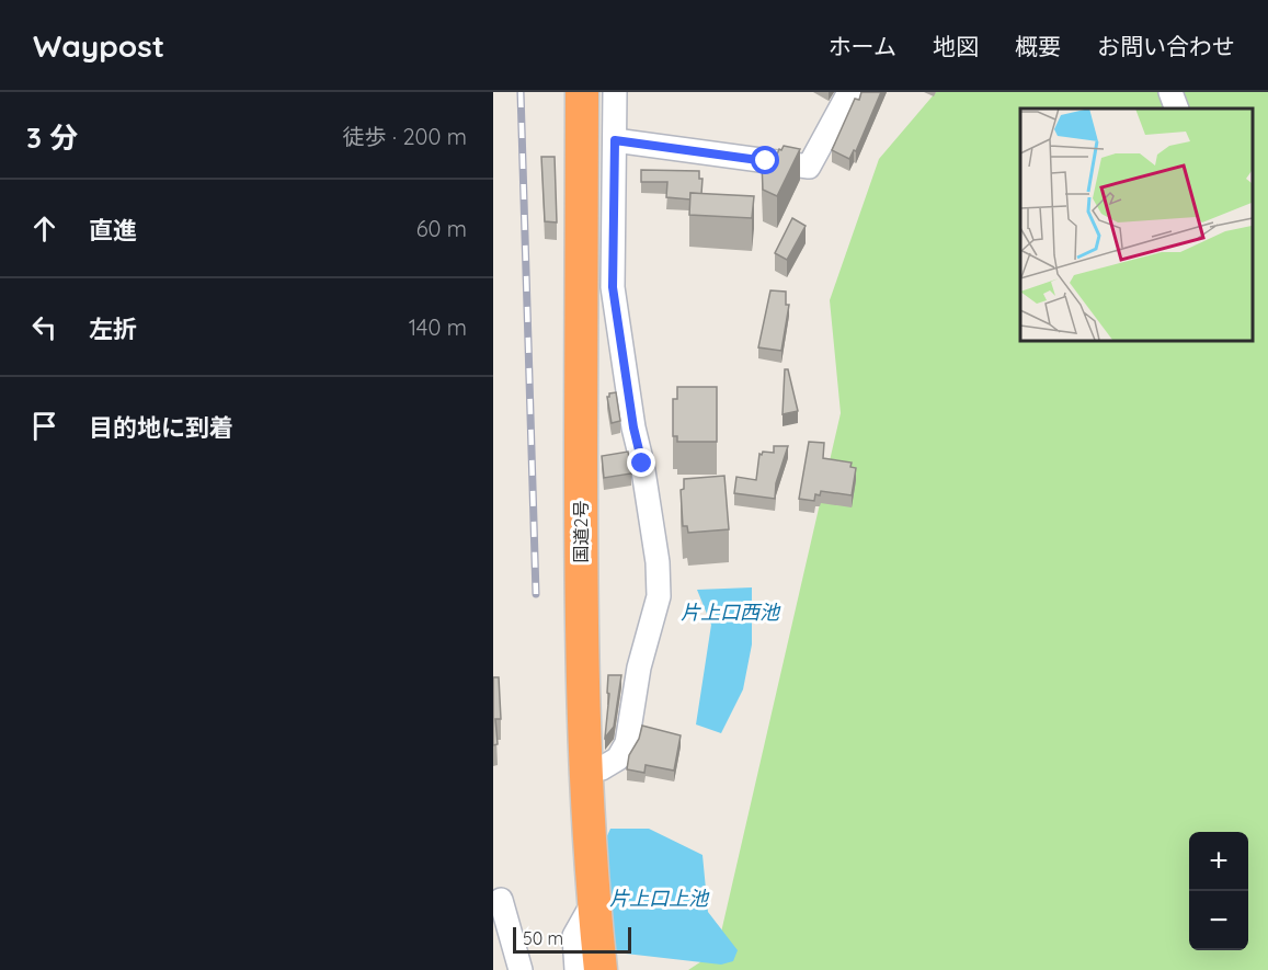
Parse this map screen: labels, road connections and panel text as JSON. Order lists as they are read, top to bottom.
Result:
{
  "streets": {
    "highway": ["国道2号"]
  },
  "water": ["片上口西池", "片上口上池"],
  "scale_bar": "50 m",
  "page": {
    "header": "Waypost",
    "nav": [
      "ホーム",
      "地図",
      "概要",
      "お問い合わせ"
    ],
    "heading": ["3 分", "徒歩 · 200 m"],
    "list": [
      ["直進", "60 m"],
      ["左折", "140 m"],
      "目的地に到着"
    ],
    "map_buttons": ["+", "−"],
    "scale": "50 m"
  }
}
